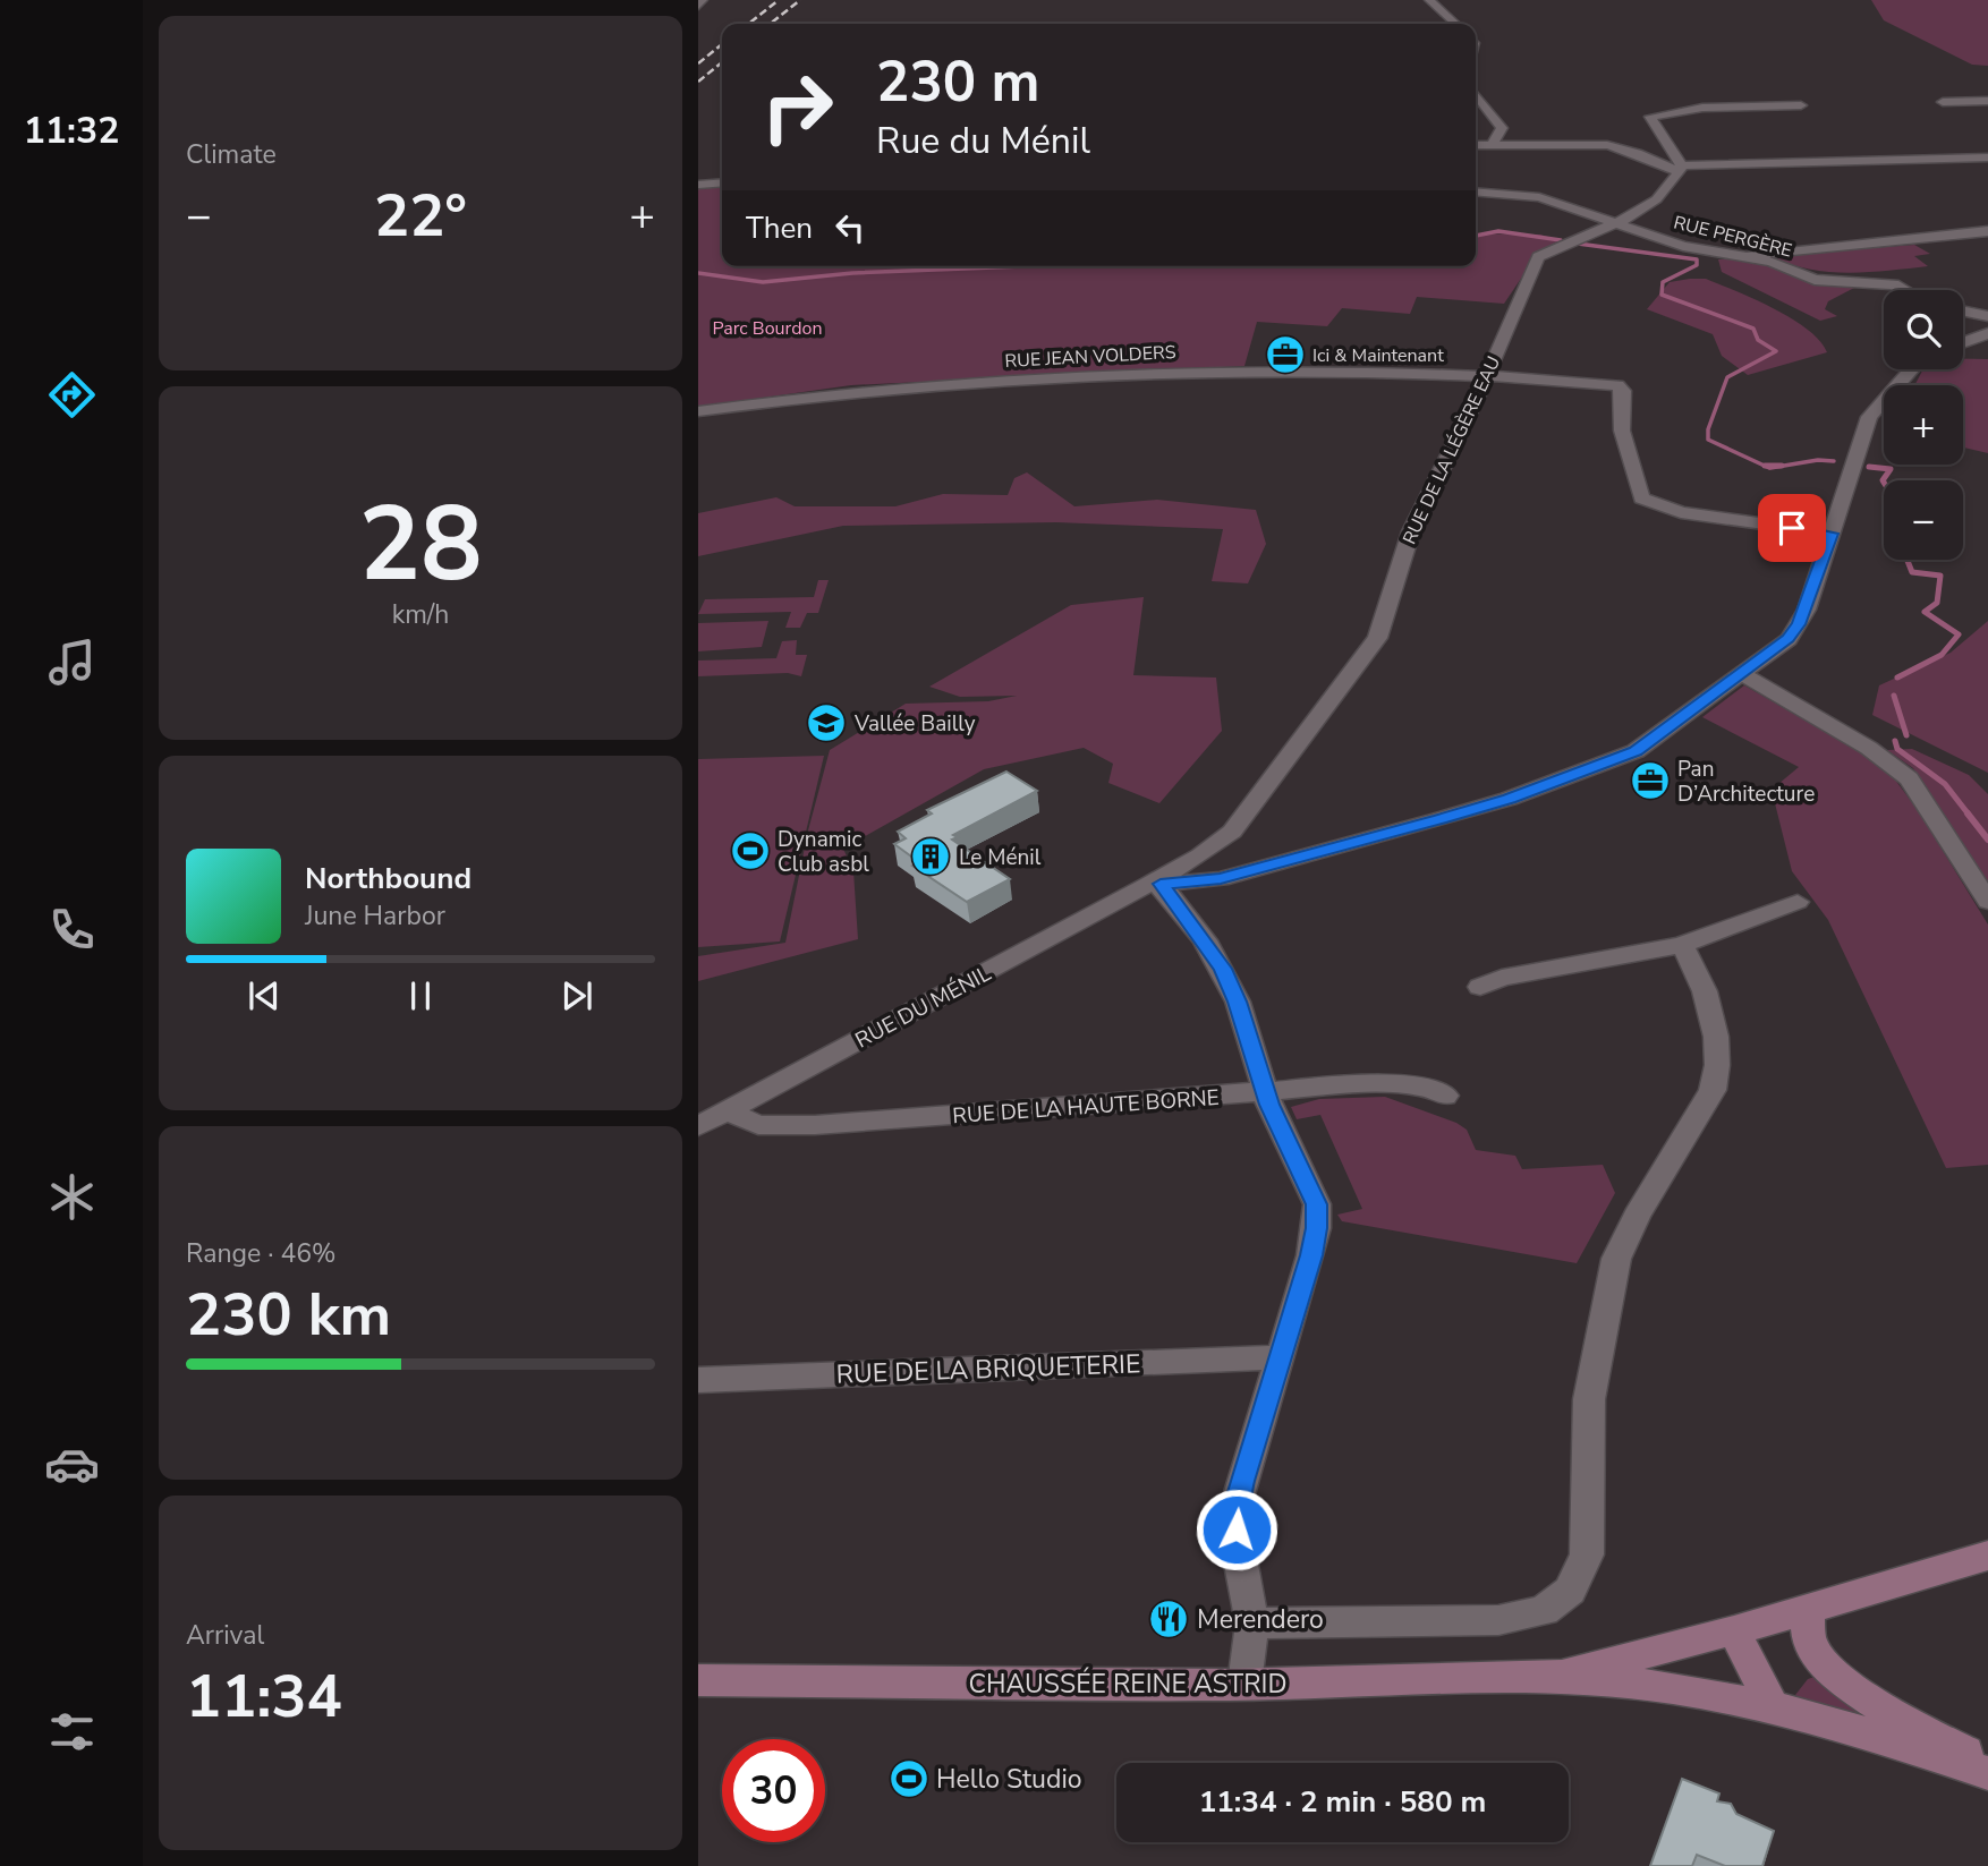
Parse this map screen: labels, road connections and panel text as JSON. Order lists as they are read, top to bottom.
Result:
{
  "streets": {
    "main road": ["CHAUSSÉE REINE ASTRID"],
    "street": [
      "RUE PERGÈRE",
      "RUE JEAN VOLDERS",
      "RUE DE LA LÉGÈRE EAU",
      "RUE DU MÉNIL",
      "RUE DE LA HAUTE BORNE",
      "RUE DE LA BRIQUETERIE"
    ]
  },
  "crossings": [
    ["RUE PERGÈRE", "RUE DE LA LÉGÈRE EAU"],
    ["RUE JEAN VOLDERS", "RUE DE LA LÉGÈRE EAU"],
    ["RUE JEAN VOLDERS", "RUE DU MÉNIL"],
    ["RUE DE LA LÉGÈRE EAU", "RUE DU MÉNIL"],
    ["RUE DU MÉNIL", "RUE DE LA HAUTE BORNE"]
  ],
  "parks": ["Parc Bourdon"],
  "places": {
    "office": ["Ici & Maintenant", "Pan D’Architecture"],
    "school or university": ["Vallée Bailly"],
    "sports": ["Dynamic Club asbl", "Hello Studio"],
    "building": ["Le Ménil"],
    "restaurant": ["Merendero"]
  },
  "page": {
    "tabs": "11:32",
    "tile": [
      "Climate",
      ["28", "km/h"],
      ["Range · 46%", "230 km"],
      ["Arrival", "11:34"]
    ],
    "turn": ["230 m", "Rue du Ménil"],
    "heat": ["−", "22°", "+"],
    "then": "Then",
    "map_buttons": ["+", "−"],
    "song": ["Northbound", "June Harbor"],
    "limit": "30",
    "trip": "11:34 · 2 min · 580 m"
  }
}
